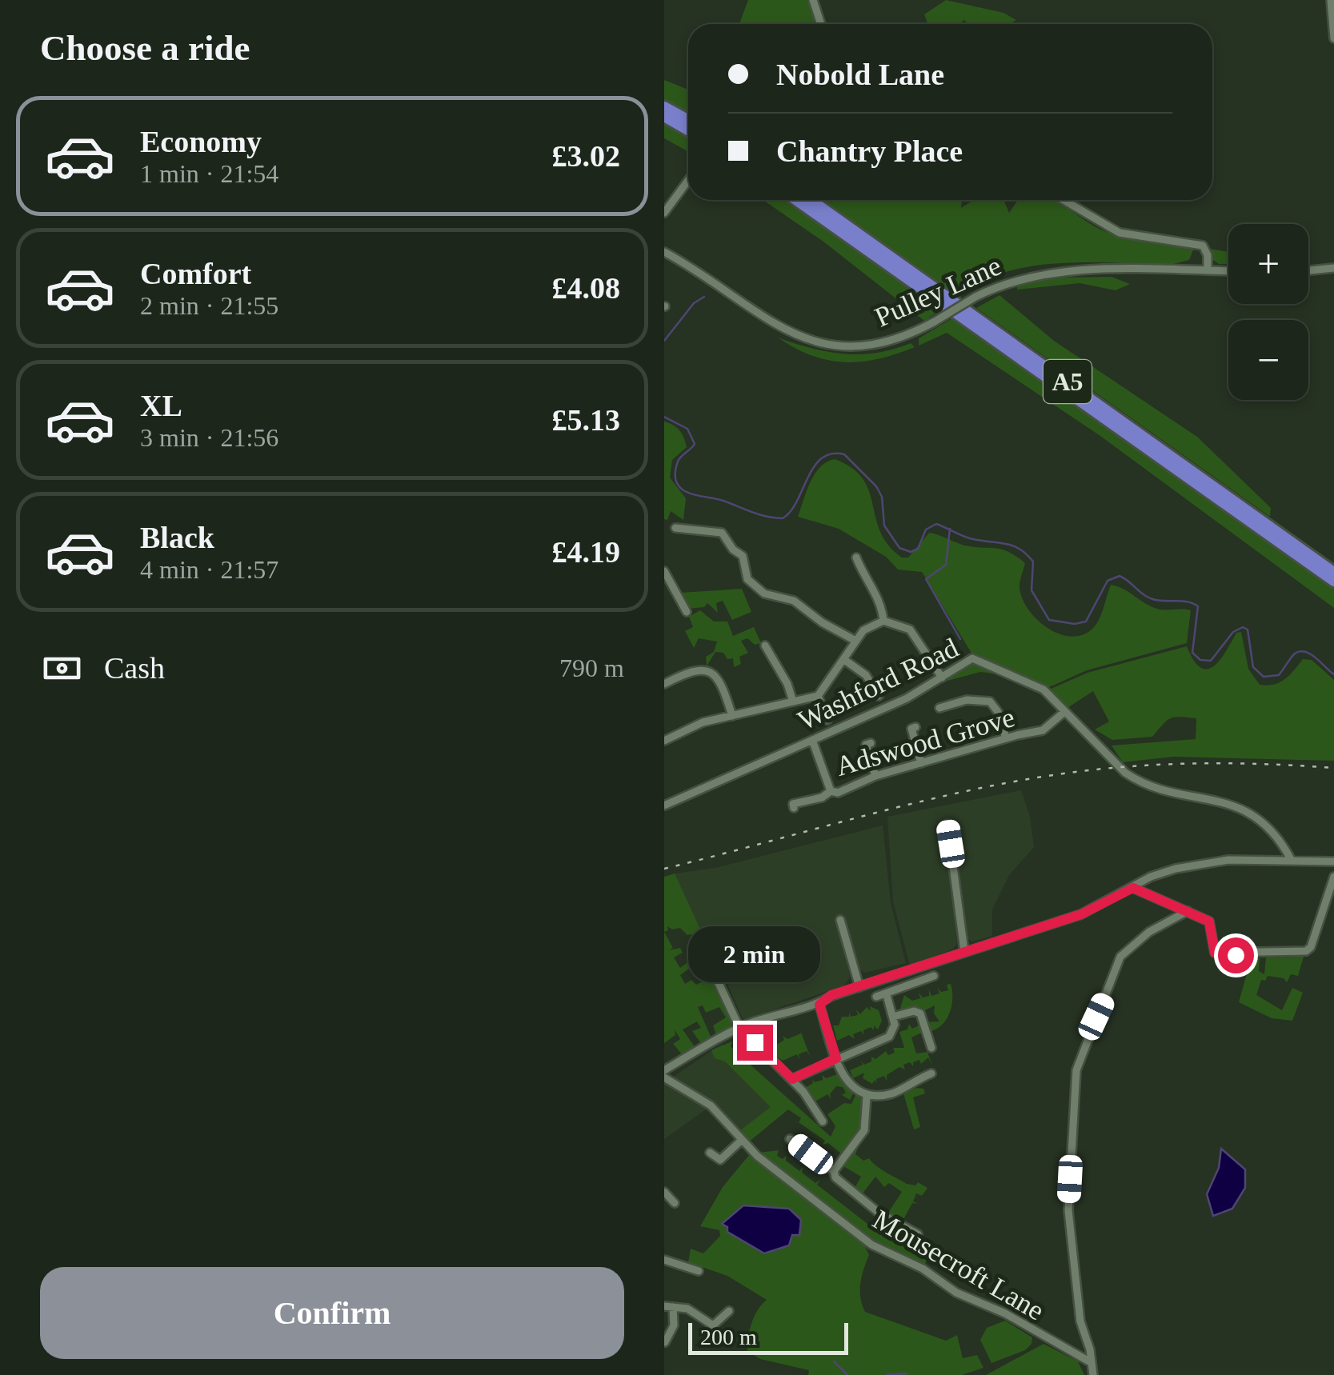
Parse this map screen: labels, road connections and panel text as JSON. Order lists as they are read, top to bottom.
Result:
{
  "streets": {
    "highway": ["A5"],
    "street": [
      "Pulley Lane",
      "Washford Road",
      "Adswood Grove",
      "Mousecroft Lane"
    ]
  },
  "crossings": [
    ["Washford Road", "Adswood Grove"]
  ],
  "scale_bar": "200 m",
  "page": {
    "heading": "Choose a ride",
    "banner": ["Nobold Lane", "Chantry Place"],
    "list": [
      {
        "name": "Economy",
        "note": "1 min · 21:54",
        "value": "£3.02"
      },
      {
        "name": "Comfort",
        "note": "2 min · 21:55",
        "value": "£4.08"
      },
      {
        "name": "XL",
        "note": "3 min · 21:56",
        "value": "£5.13"
      },
      {
        "name": "Black",
        "note": "4 min · 21:57",
        "value": "£4.19"
      }
    ],
    "map_buttons": ["+", "−"],
    "pay": ["Cash", "790 m"],
    "bubble": "2 min",
    "buttons": "Confirm",
    "scale": "200 m"
  }
}
